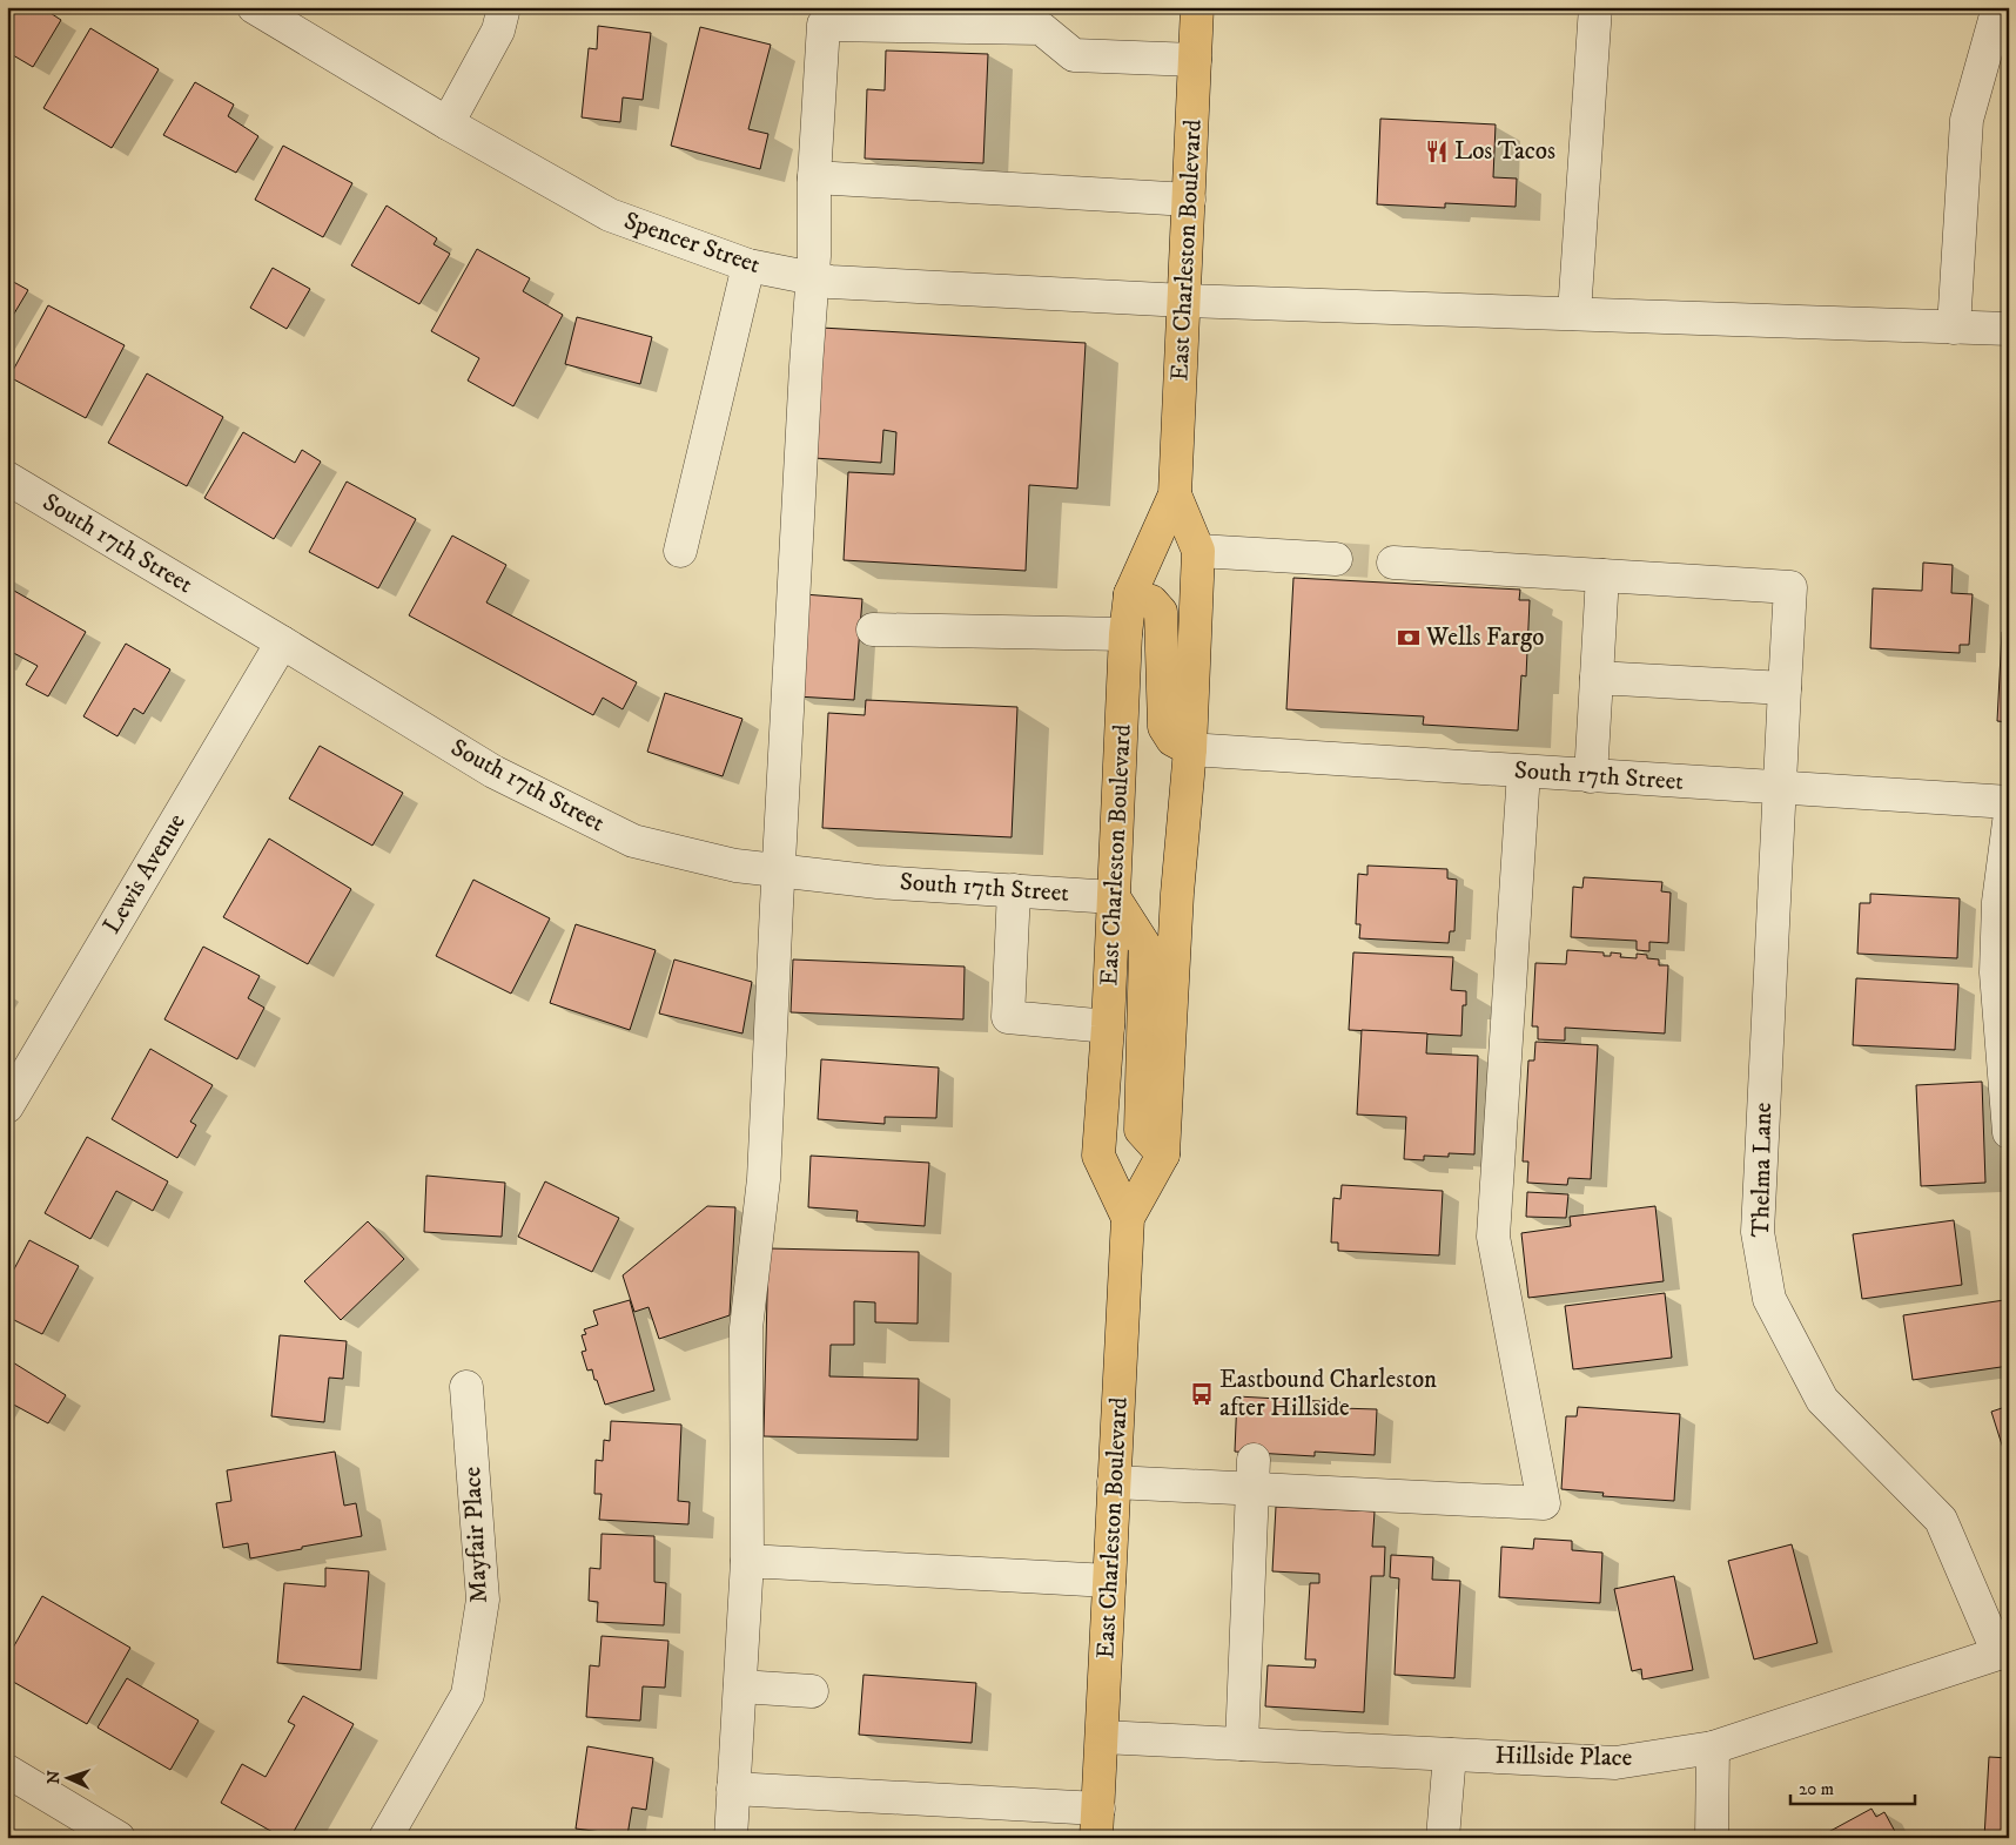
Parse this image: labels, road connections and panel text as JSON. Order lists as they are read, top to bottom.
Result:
{
  "streets": {
    "main road": ["East Charleston Boulevard"],
    "street": [
      "Spencer Street",
      "South 17th Street",
      "Lewis Avenue",
      "Thelma Lane",
      "Mayfair Place",
      "Hillside Place"
    ]
  },
  "crossings": [
    ["Spencer Street", "East Charleston Boulevard"],
    ["East Charleston Boulevard", "South 17th Street"],
    ["East Charleston Boulevard", "Hillside Place"],
    ["South 17th Street", "Lewis Avenue"],
    ["South 17th Street", "Thelma Lane"],
    ["Thelma Lane", "Hillside Place"]
  ],
  "places": {
    "restaurant": ["Los Tacos"],
    "bank": ["Wells Fargo"],
    "bus stop": ["Eastbound Charleston after Hillside"]
  },
  "scale_bar": "20 m",
  "north": "left"
}
